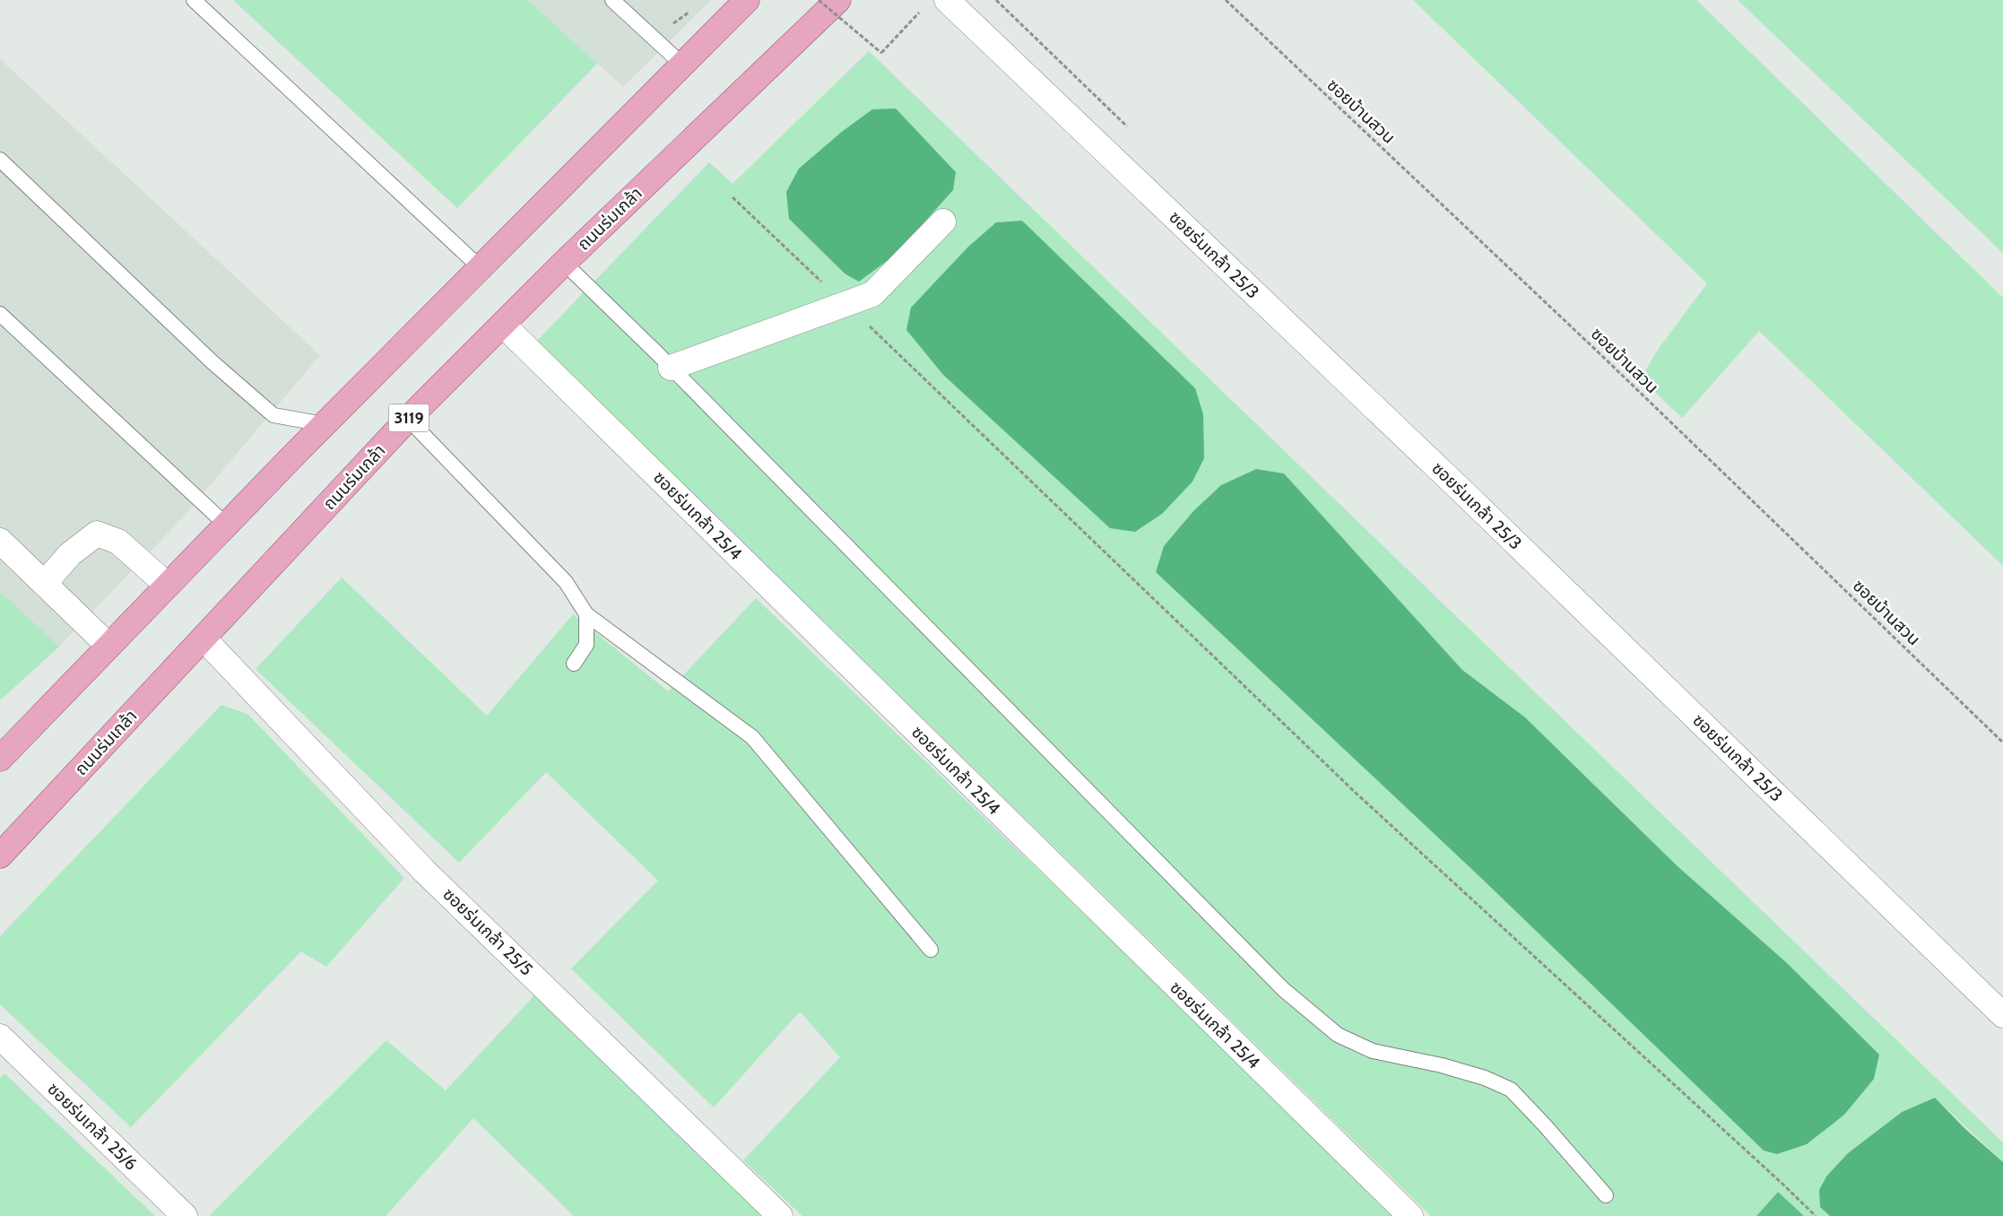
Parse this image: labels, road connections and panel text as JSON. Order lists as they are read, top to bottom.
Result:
{
  "streets": {
    "main road": ["ถนนร่มเกล้า", "3119"],
    "street": [
      "ซอยร่มเกล้า 25/3",
      "ซอยร่มเกล้า 25/4",
      "ซอยร่มเกล้า 25/5",
      "ซอยร่มเกล้า 25/6"
    ],
    "path": ["ซอยบ้านสวน"]
  },
  "crossings": [
    ["ถนนร่มเกล้า", "ซอยร่มเกล้า 25/4"],
    ["ถนนร่มเกล้า", "ซอยร่มเกล้า 25/5"]
  ]
}
